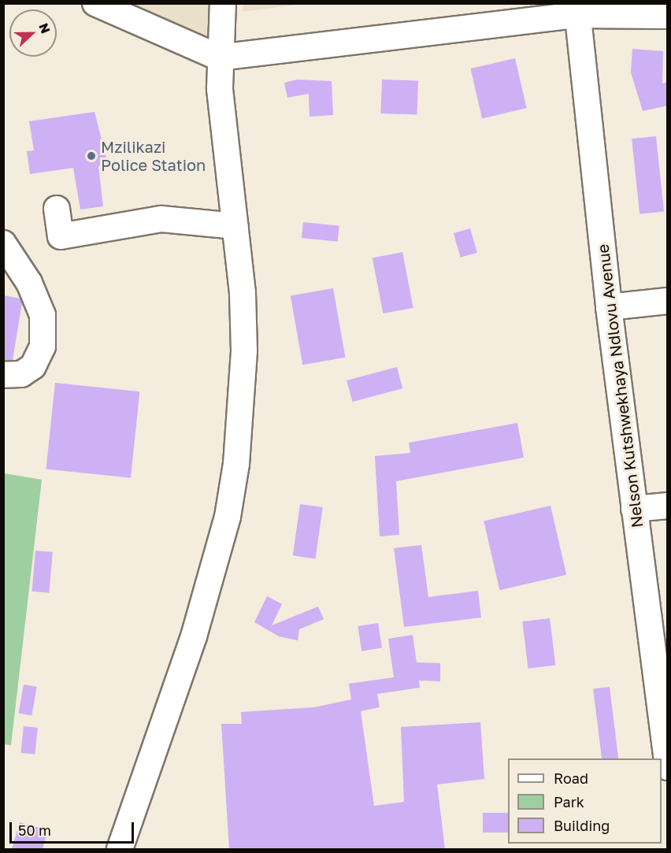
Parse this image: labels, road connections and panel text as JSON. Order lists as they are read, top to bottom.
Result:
{
  "streets": {
    "street": ["Nelson Kutshwekhaya Ndlovu Avenue"]
  },
  "places": ["Mzilikazi Police Station"],
  "legend": ["Road", "Park", "Building"],
  "scale_bar": "50 m",
  "north": "right"
}
